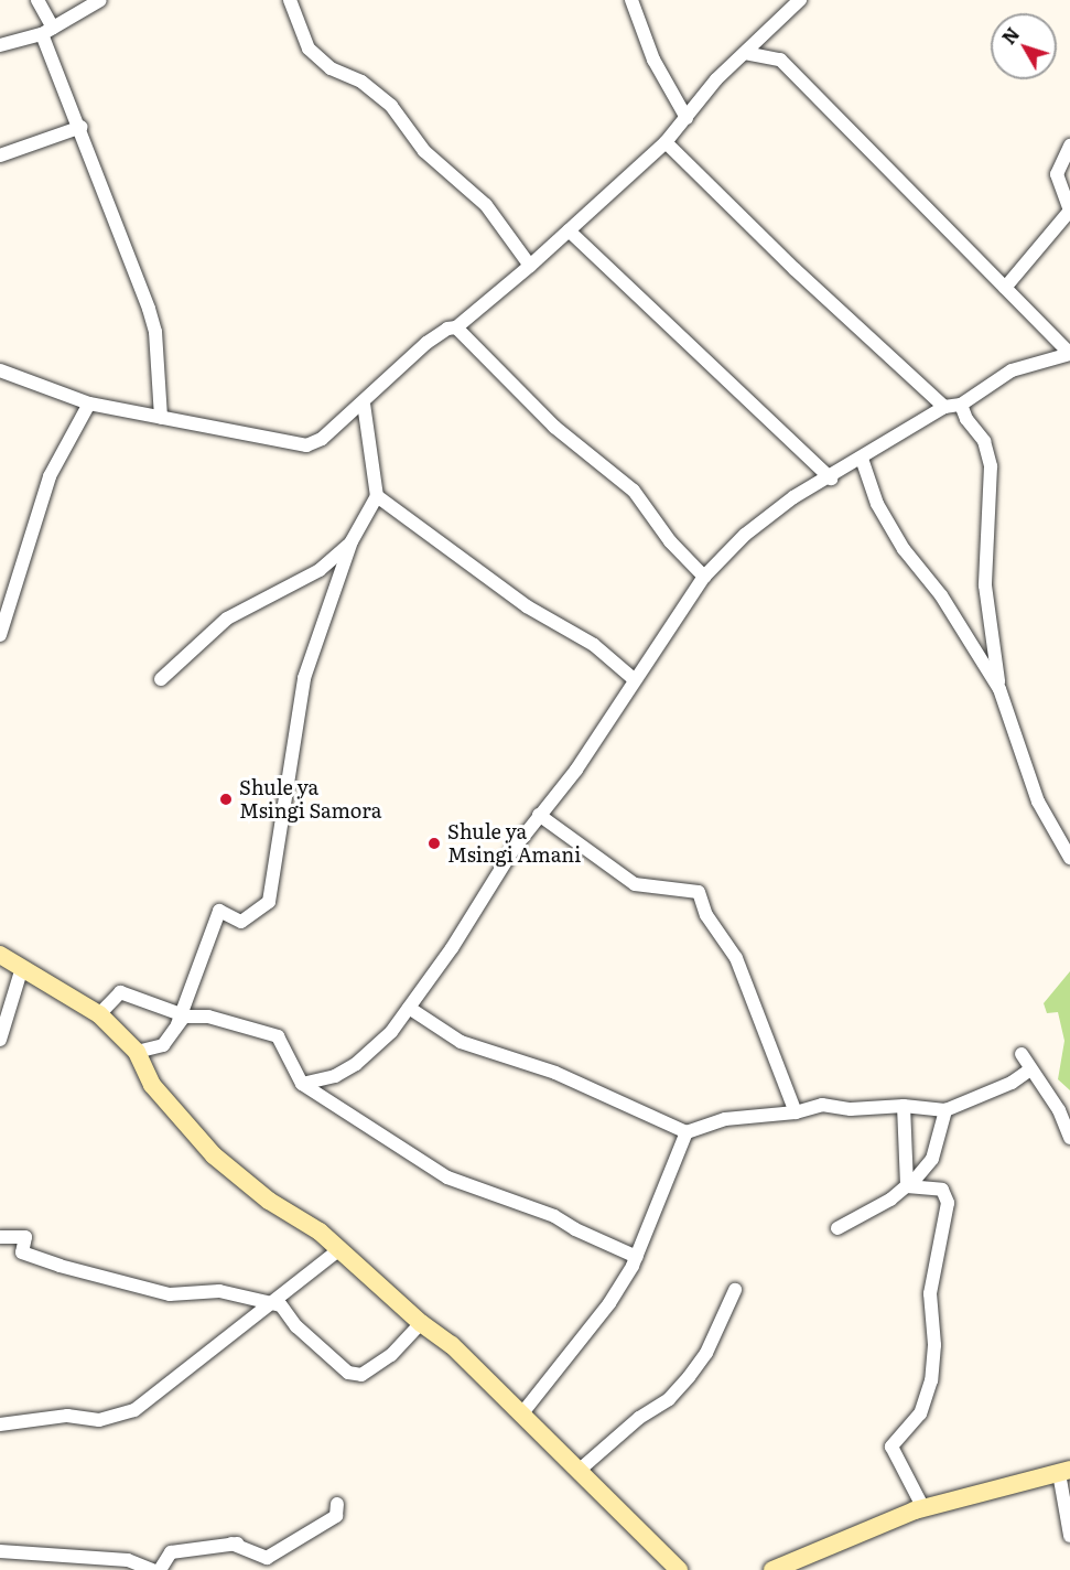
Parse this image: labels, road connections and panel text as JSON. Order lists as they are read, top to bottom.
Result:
{
  "places": ["Shule ya Msingi Samora", "Shule ya Msingi Amani"],
  "north": "top left"
}
